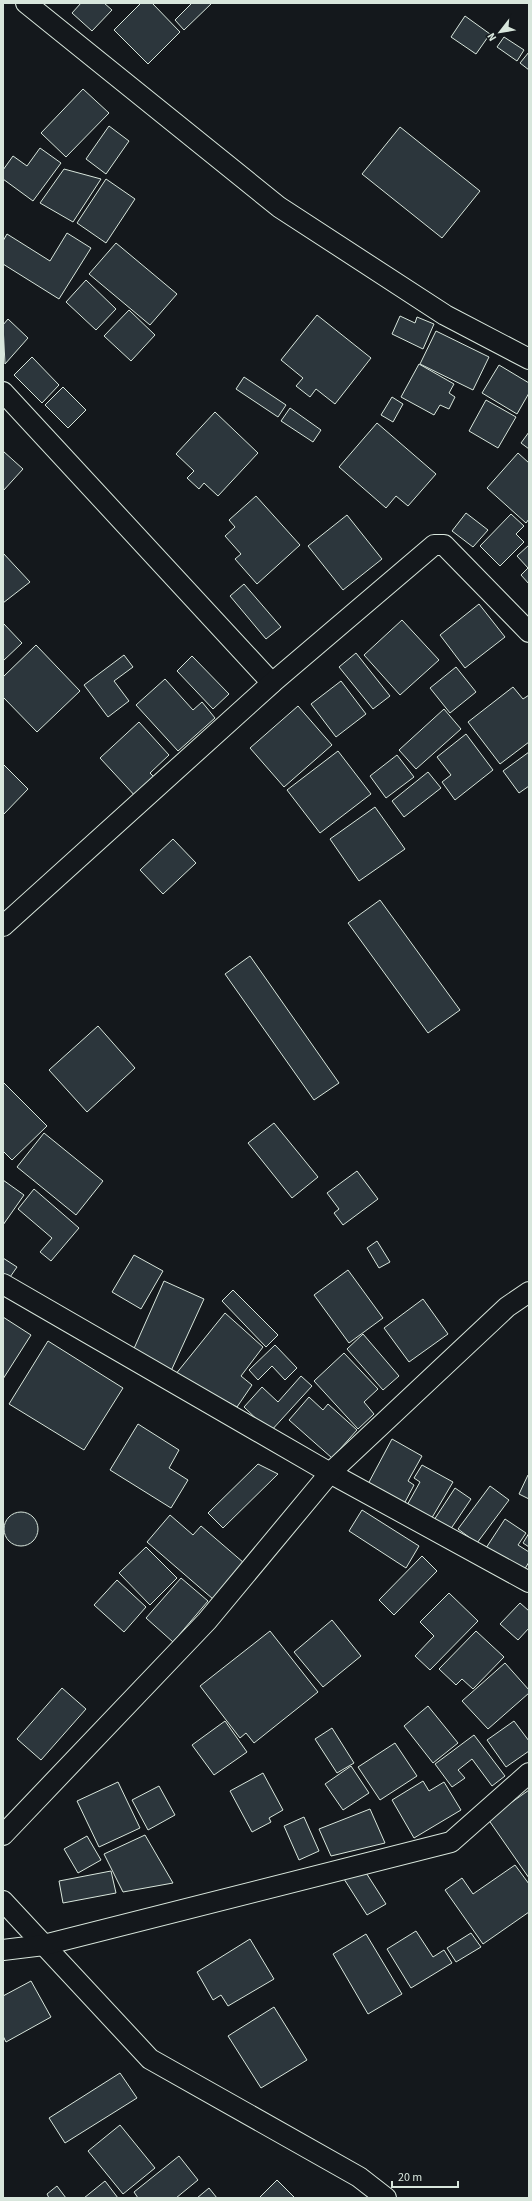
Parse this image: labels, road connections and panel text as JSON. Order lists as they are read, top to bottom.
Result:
{
  "scale_bar": "20 m",
  "north": "bottom left"
}
